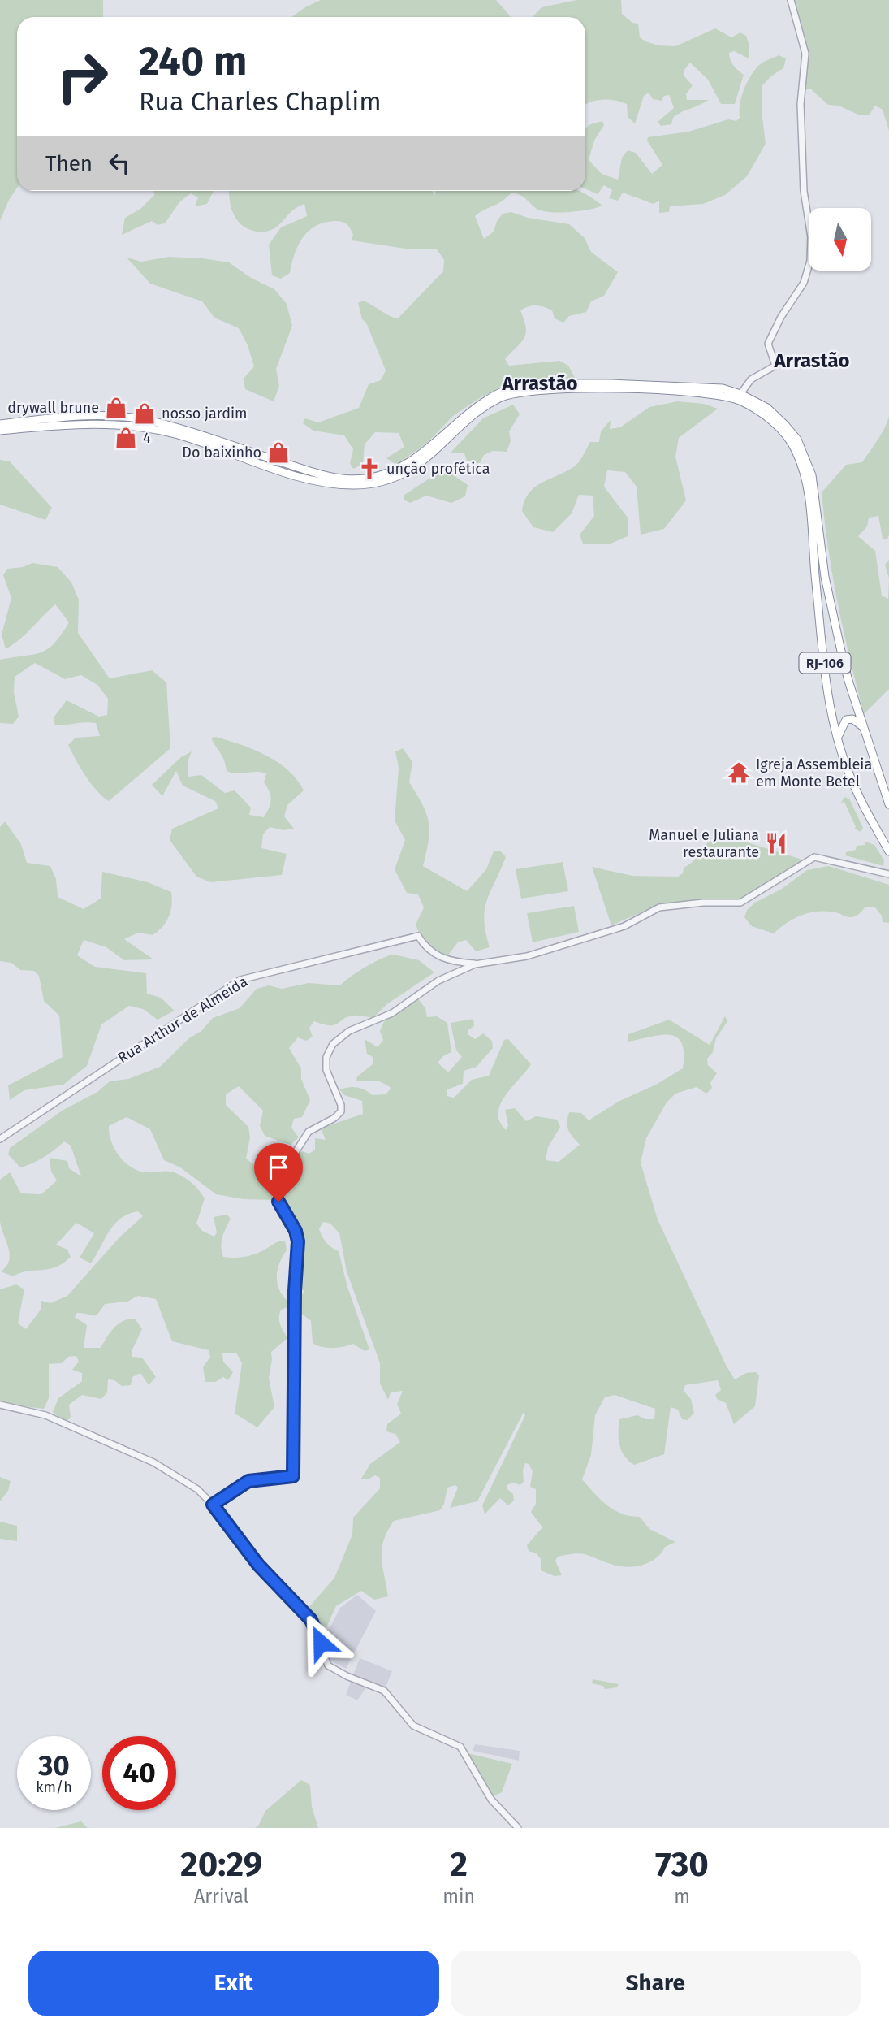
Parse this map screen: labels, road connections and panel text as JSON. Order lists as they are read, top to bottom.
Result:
{
  "streets": {
    "highway": ["RJ-106"],
    "street": ["Rua Arthur de Almeida"]
  },
  "districts": ["Arrastão", "Arrastão"],
  "places": {
    "shop": [
      "drywall brune",
      "nosso jardim",
      "4",
      "Do baixinho"
    ],
    "church": ["unção profética"],
    "temple": ["Igreja Assembleia em Monte Betel"],
    "restaurant": ["Manuel e Juliana restaurante"]
  },
  "north": "bottom",
  "page": {
    "turn": ["240 m", "Rua Charles Chaplim"],
    "then": "Then",
    "speed": "30 km/h",
    "limit": "40",
    "eta": [
      "20:29",
      "Arrival",
      "2",
      "min",
      "730",
      "m"
    ],
    "buttons": ["Exit", "Share"]
  }
}
